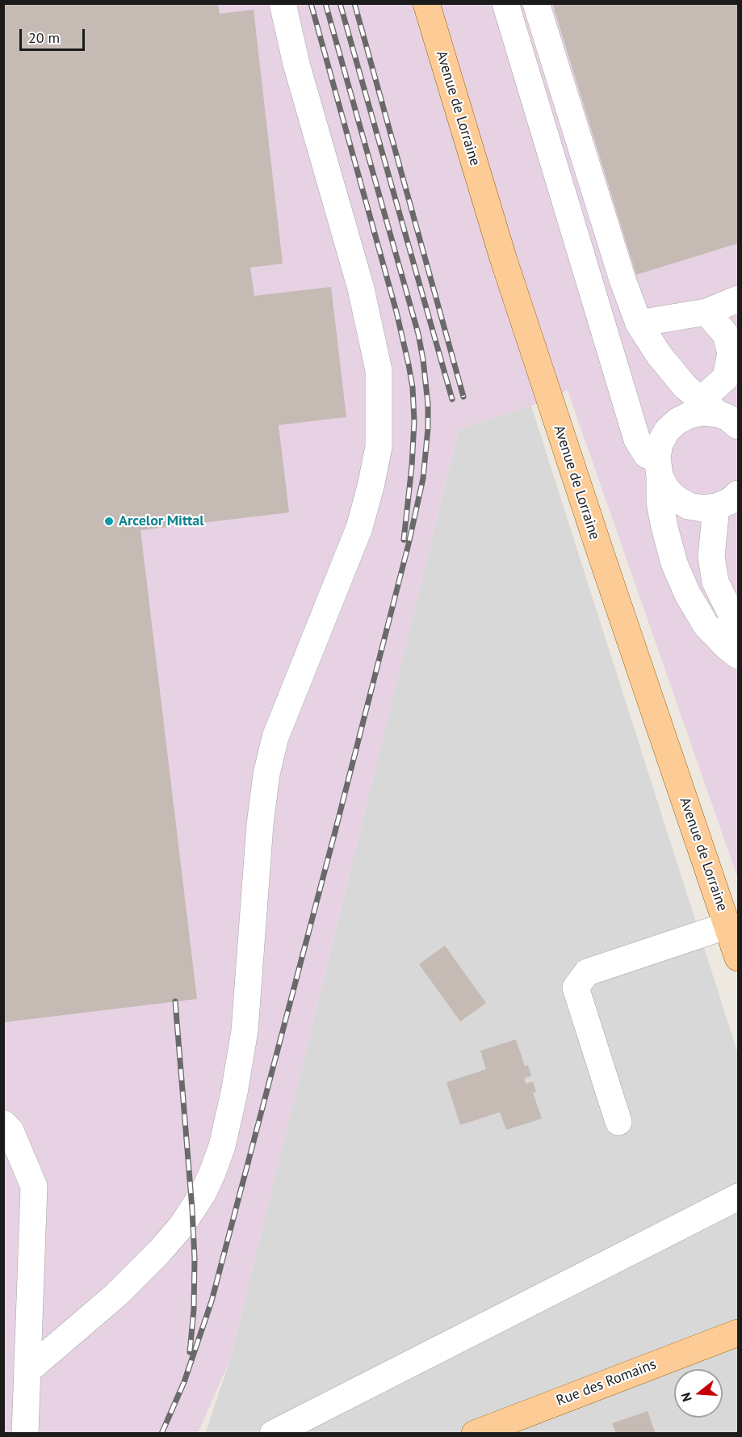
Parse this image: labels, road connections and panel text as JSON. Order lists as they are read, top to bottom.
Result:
{
  "streets": {
    "main road": ["Avenue de Lorraine", "Rue des Romains"]
  },
  "places": ["Arcelor Mittal"],
  "scale_bar": "20 m",
  "north": "left"
}
